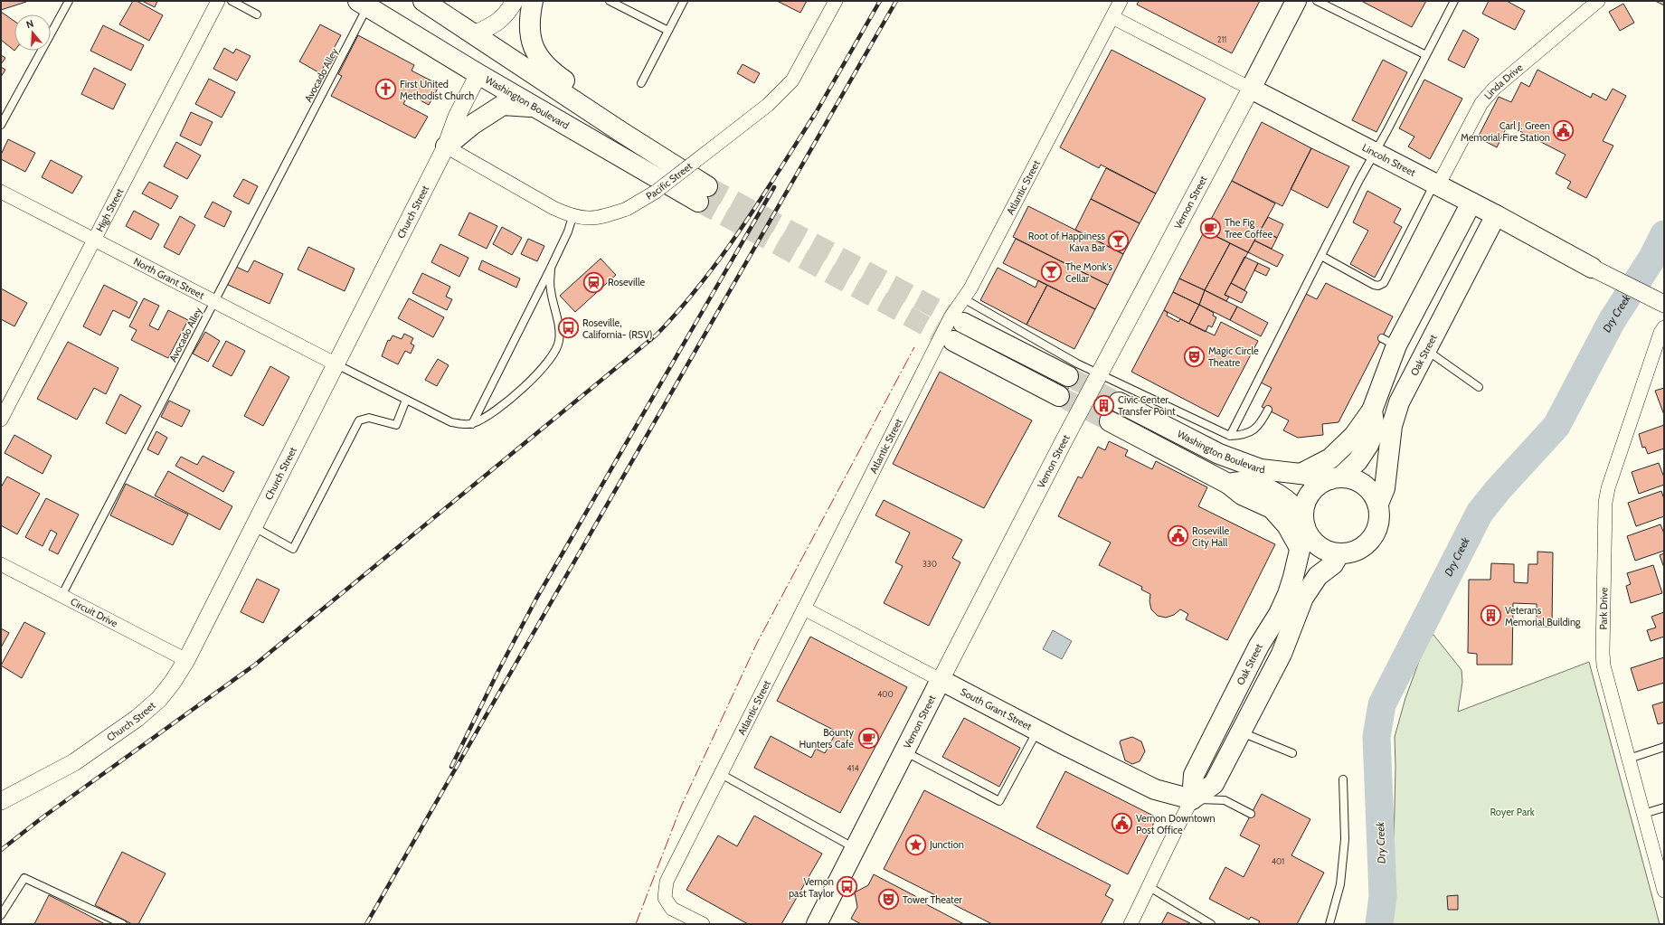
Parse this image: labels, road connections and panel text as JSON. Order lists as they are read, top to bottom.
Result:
{
  "streets": {
    "main road": [
      "Washington Boulevard",
      "Lincoln Street",
      "Vernon Street",
      "Oak Street",
      "South Grant Street"
    ],
    "street": [
      "Linda Drive",
      "Pacific Street",
      "Atlantic Street",
      "High Street",
      "Church Street",
      "North Grant Street",
      "Park Drive",
      "Circuit Drive"
    ],
    "lane": ["Avocado Alley"]
  },
  "crossings": [
    ["Avocado Alley", "Washington Boulevard"],
    ["Avocado Alley", "North Grant Street"],
    ["Avocado Alley", "Circuit Drive"],
    ["Linda Drive", "Lincoln Street"],
    ["Washington Boulevard", "Church Street"],
    ["Washington Boulevard", "Oak Street"],
    ["Lincoln Street", "Atlantic Street"],
    ["Lincoln Street", "Vernon Street"],
    ["Lincoln Street", "Oak Street"],
    ["Pacific Street", "Church Street"],
    ["Atlantic Street", "South Grant Street"],
    ["Vernon Street", "South Grant Street"],
    ["High Street", "North Grant Street"],
    ["Church Street", "North Grant Street"],
    ["Church Street", "Circuit Drive"],
    ["Oak Street", "South Grant Street"]
  ],
  "water": ["Dry Creek"],
  "parks": ["Royer Park"],
  "places": {
    "church": ["First United Methodist Church"],
    "public building": ["Carl J. Green Memorial Fire Station", "Roseville City Hall", "Vernon Downtown Post Office"],
    "cafe": ["The Fig Tree Coffee", "Bounty Hunters Cafe"],
    "bar": ["Root of Happiness Kava Bar", "The Monk's Cellar"],
    "station": ["Roseville"],
    "bus stop": ["Roseville, California- (RSV)", "Vernon past Taylor"],
    "theatre": ["Magic Circle Theatre", "Tower Theater"],
    "building": ["Civic Center Transfer Point", "Veterans Memorial Building"],
    "place": ["Junction"]
  },
  "house_numbers": [
    "211",
    "330",
    "400",
    "414",
    "401"
  ],
  "north": "top"
}
